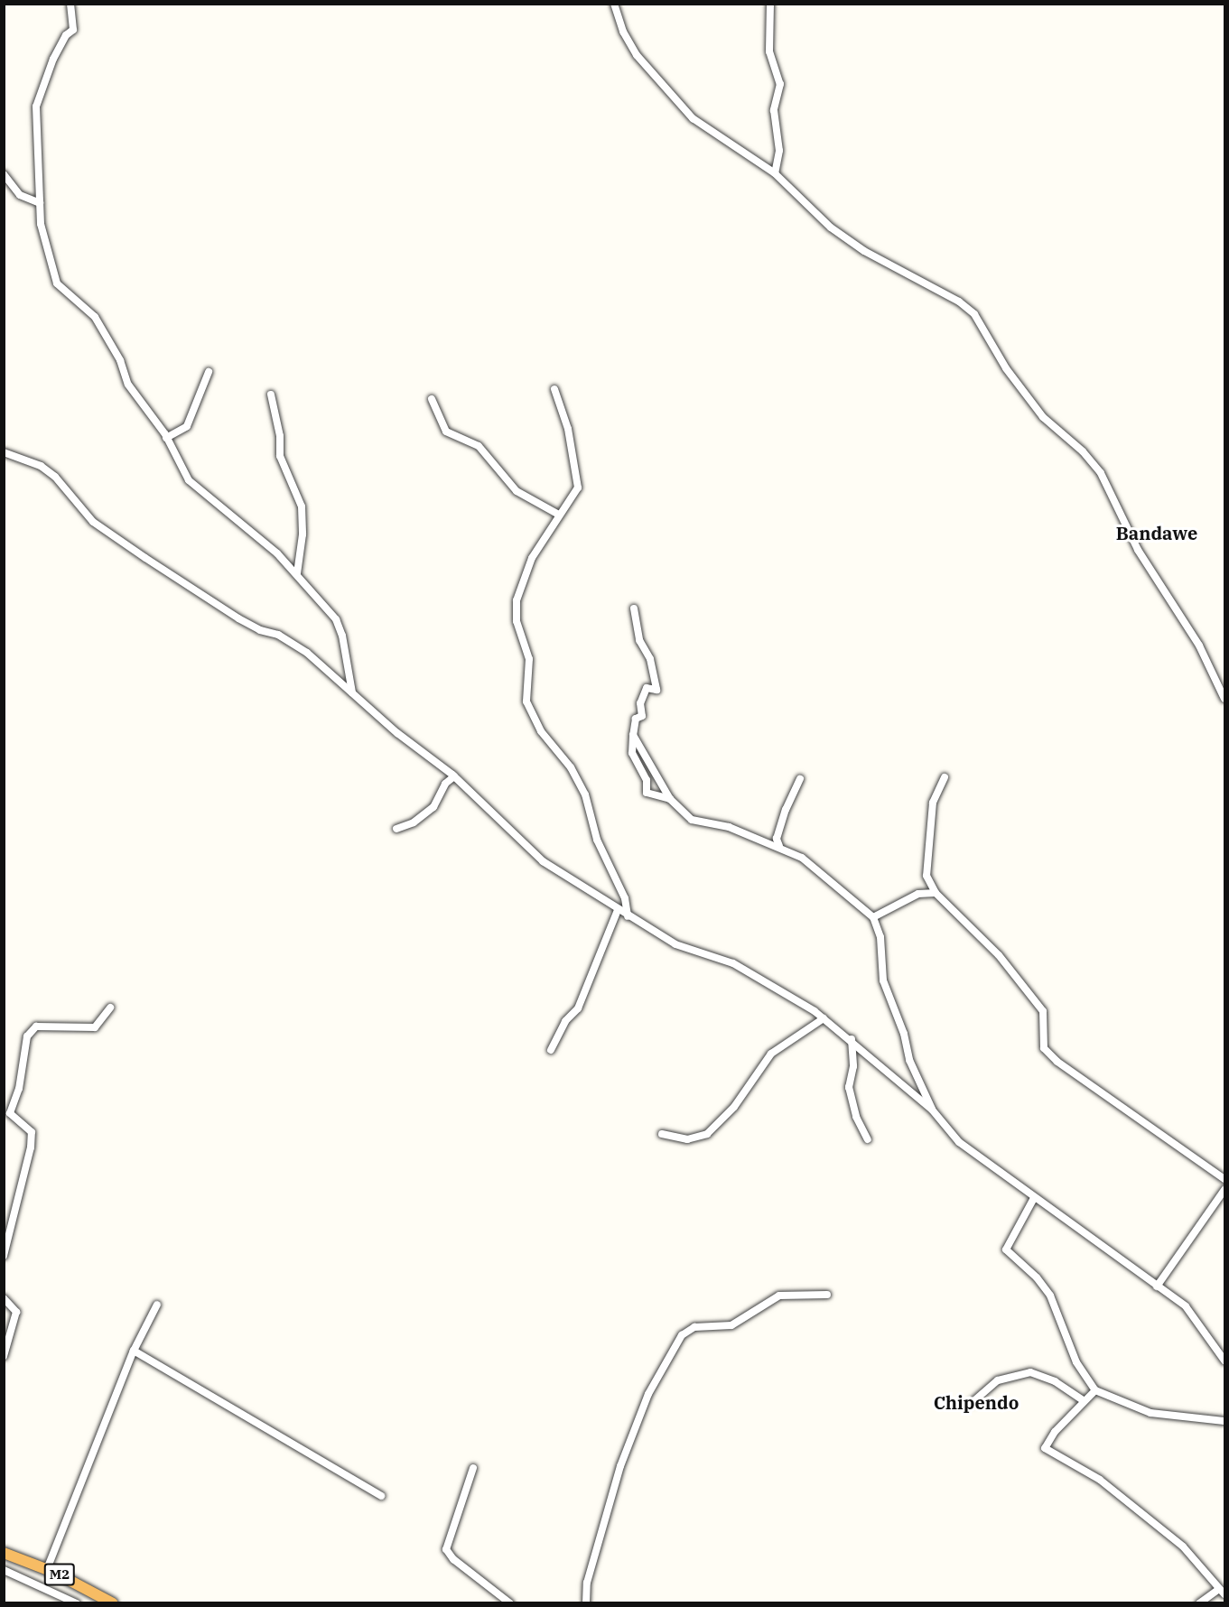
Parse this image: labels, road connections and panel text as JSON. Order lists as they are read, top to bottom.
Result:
{
  "streets": {
    "highway": ["M2"]
  },
  "districts": ["Bandawe", "Chipendo"]
}
